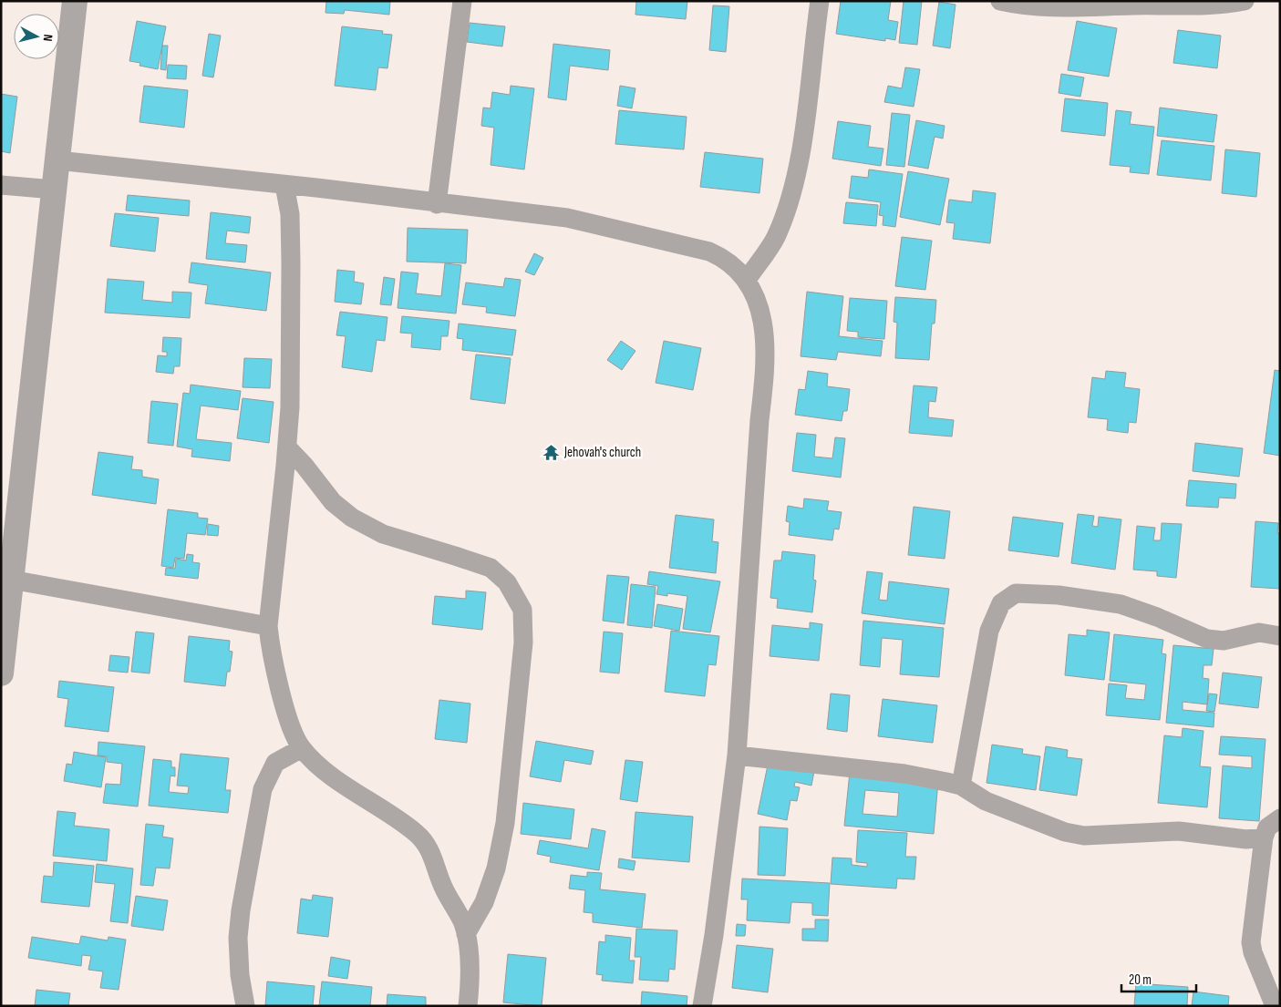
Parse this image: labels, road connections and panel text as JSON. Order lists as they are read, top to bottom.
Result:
{
  "places": {
    "temple": ["Jehovah's church"]
  },
  "scale_bar": "20 m",
  "north": "right"
}
